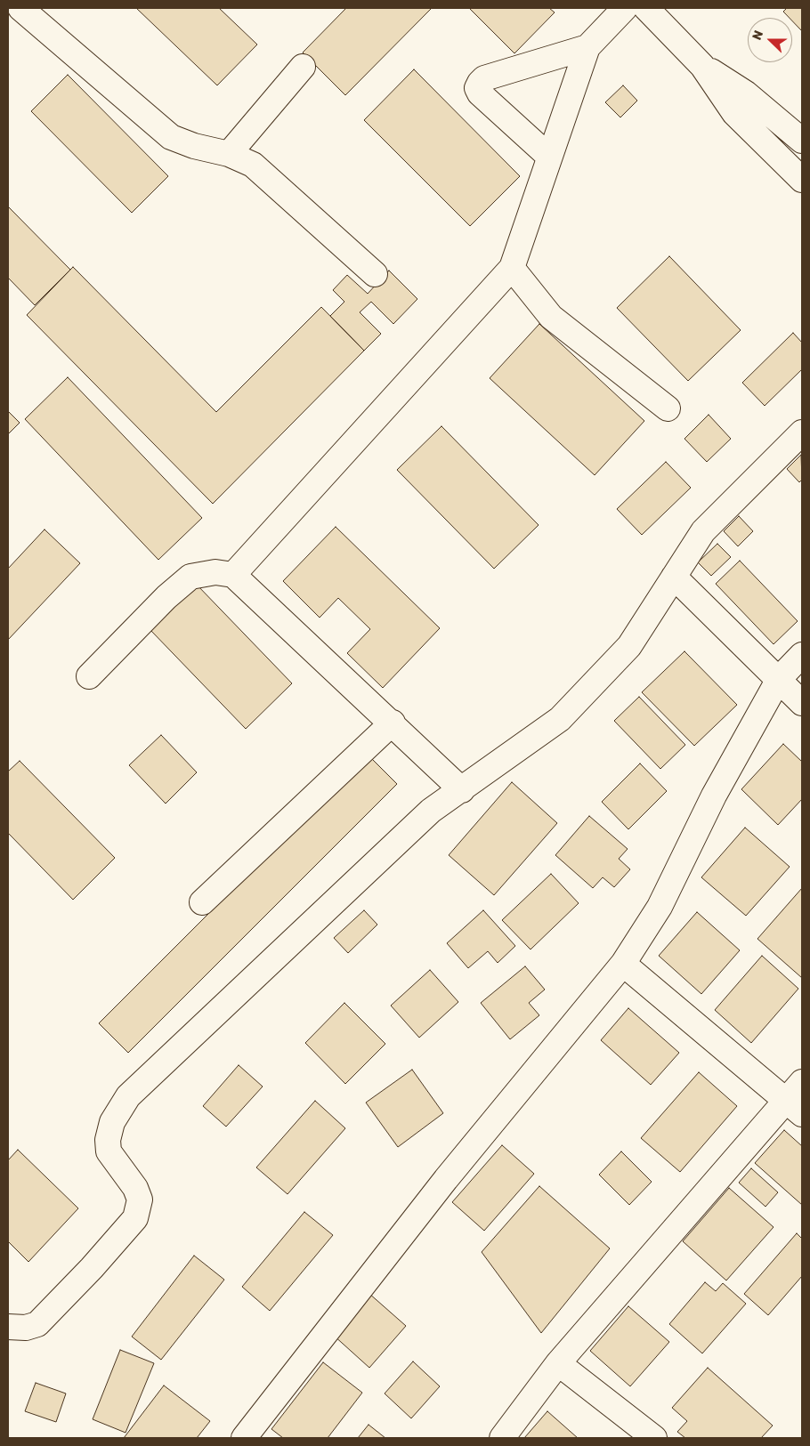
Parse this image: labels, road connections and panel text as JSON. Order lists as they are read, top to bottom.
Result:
{
  "north": "left"
}
